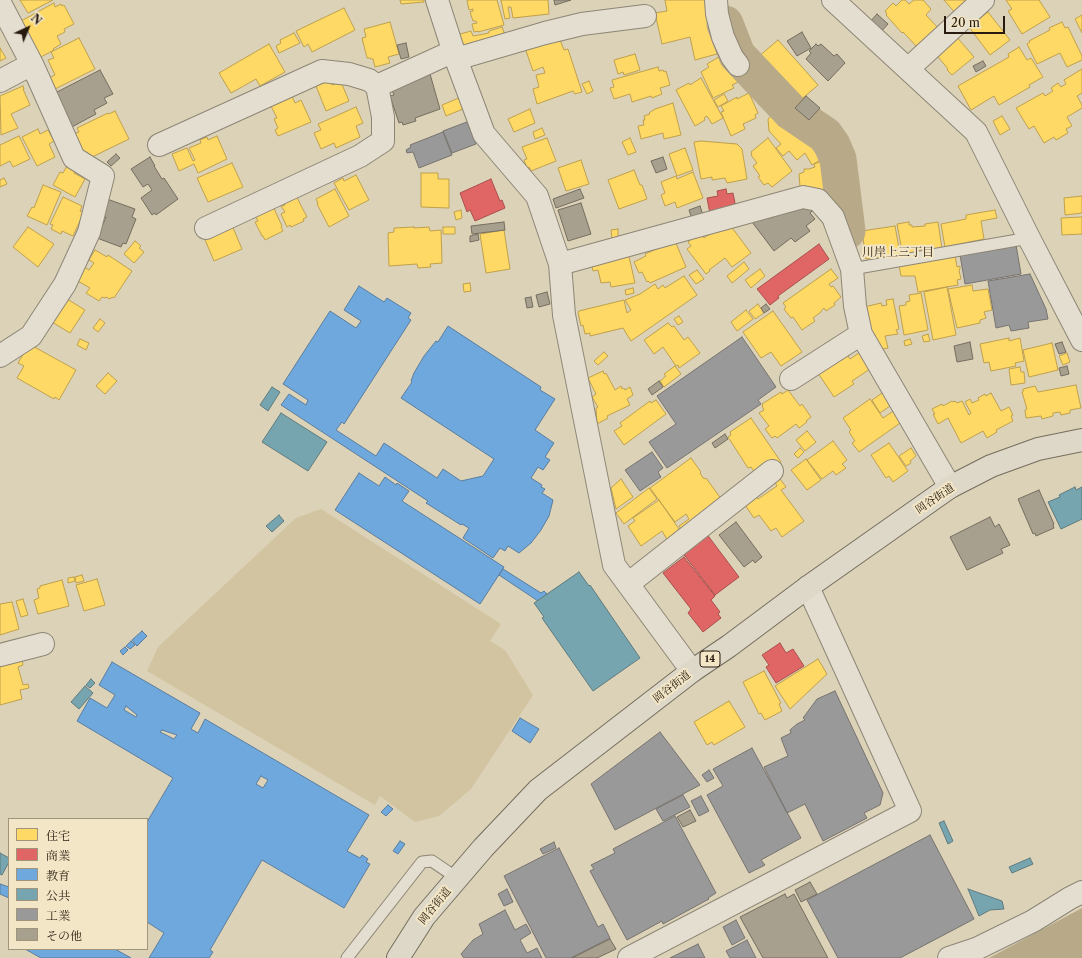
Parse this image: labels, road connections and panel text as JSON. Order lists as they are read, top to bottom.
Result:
{
  "streets": {
    "main road": ["岡谷街道", "14"]
  },
  "districts": ["川岸上三丁目"],
  "legend": [
    "住宅",
    "商業",
    "教育",
    "公共",
    "工業",
    "その他"
  ],
  "scale_bar": "20 m",
  "north": "top right"
}
